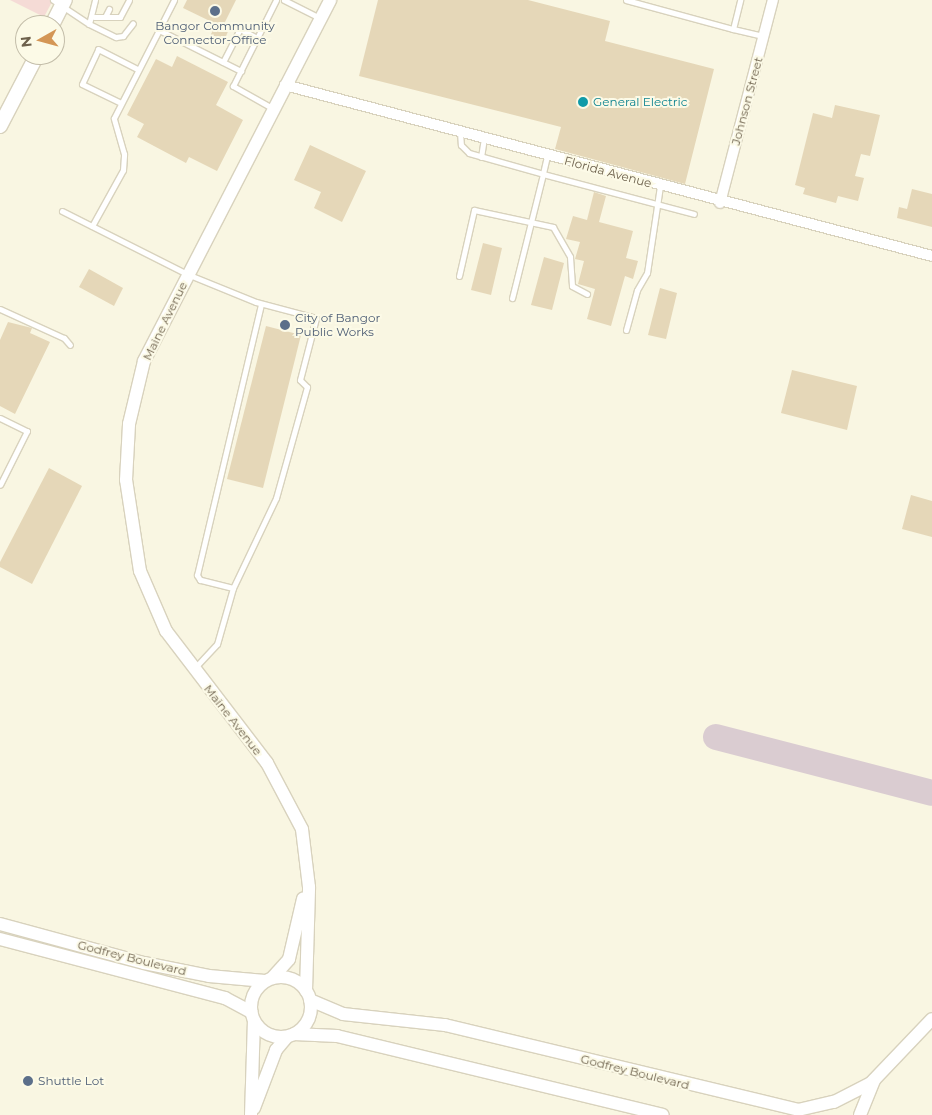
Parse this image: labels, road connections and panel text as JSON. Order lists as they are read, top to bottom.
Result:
{
  "streets": {
    "street": [
      "Johnson Street",
      "Florida Avenue",
      "Maine Avenue",
      "Godfrey Boulevard"
    ]
  },
  "crossings": [
    ["Johnson Street", "Florida Avenue"],
    ["Florida Avenue", "Maine Avenue"],
    ["Maine Avenue", "Godfrey Boulevard"]
  ],
  "places": [
    "Bangor Community Connector-Office",
    "General Electric",
    "City of Bangor Public Works",
    "Shuttle Lot"
  ],
  "north": "left"
}
